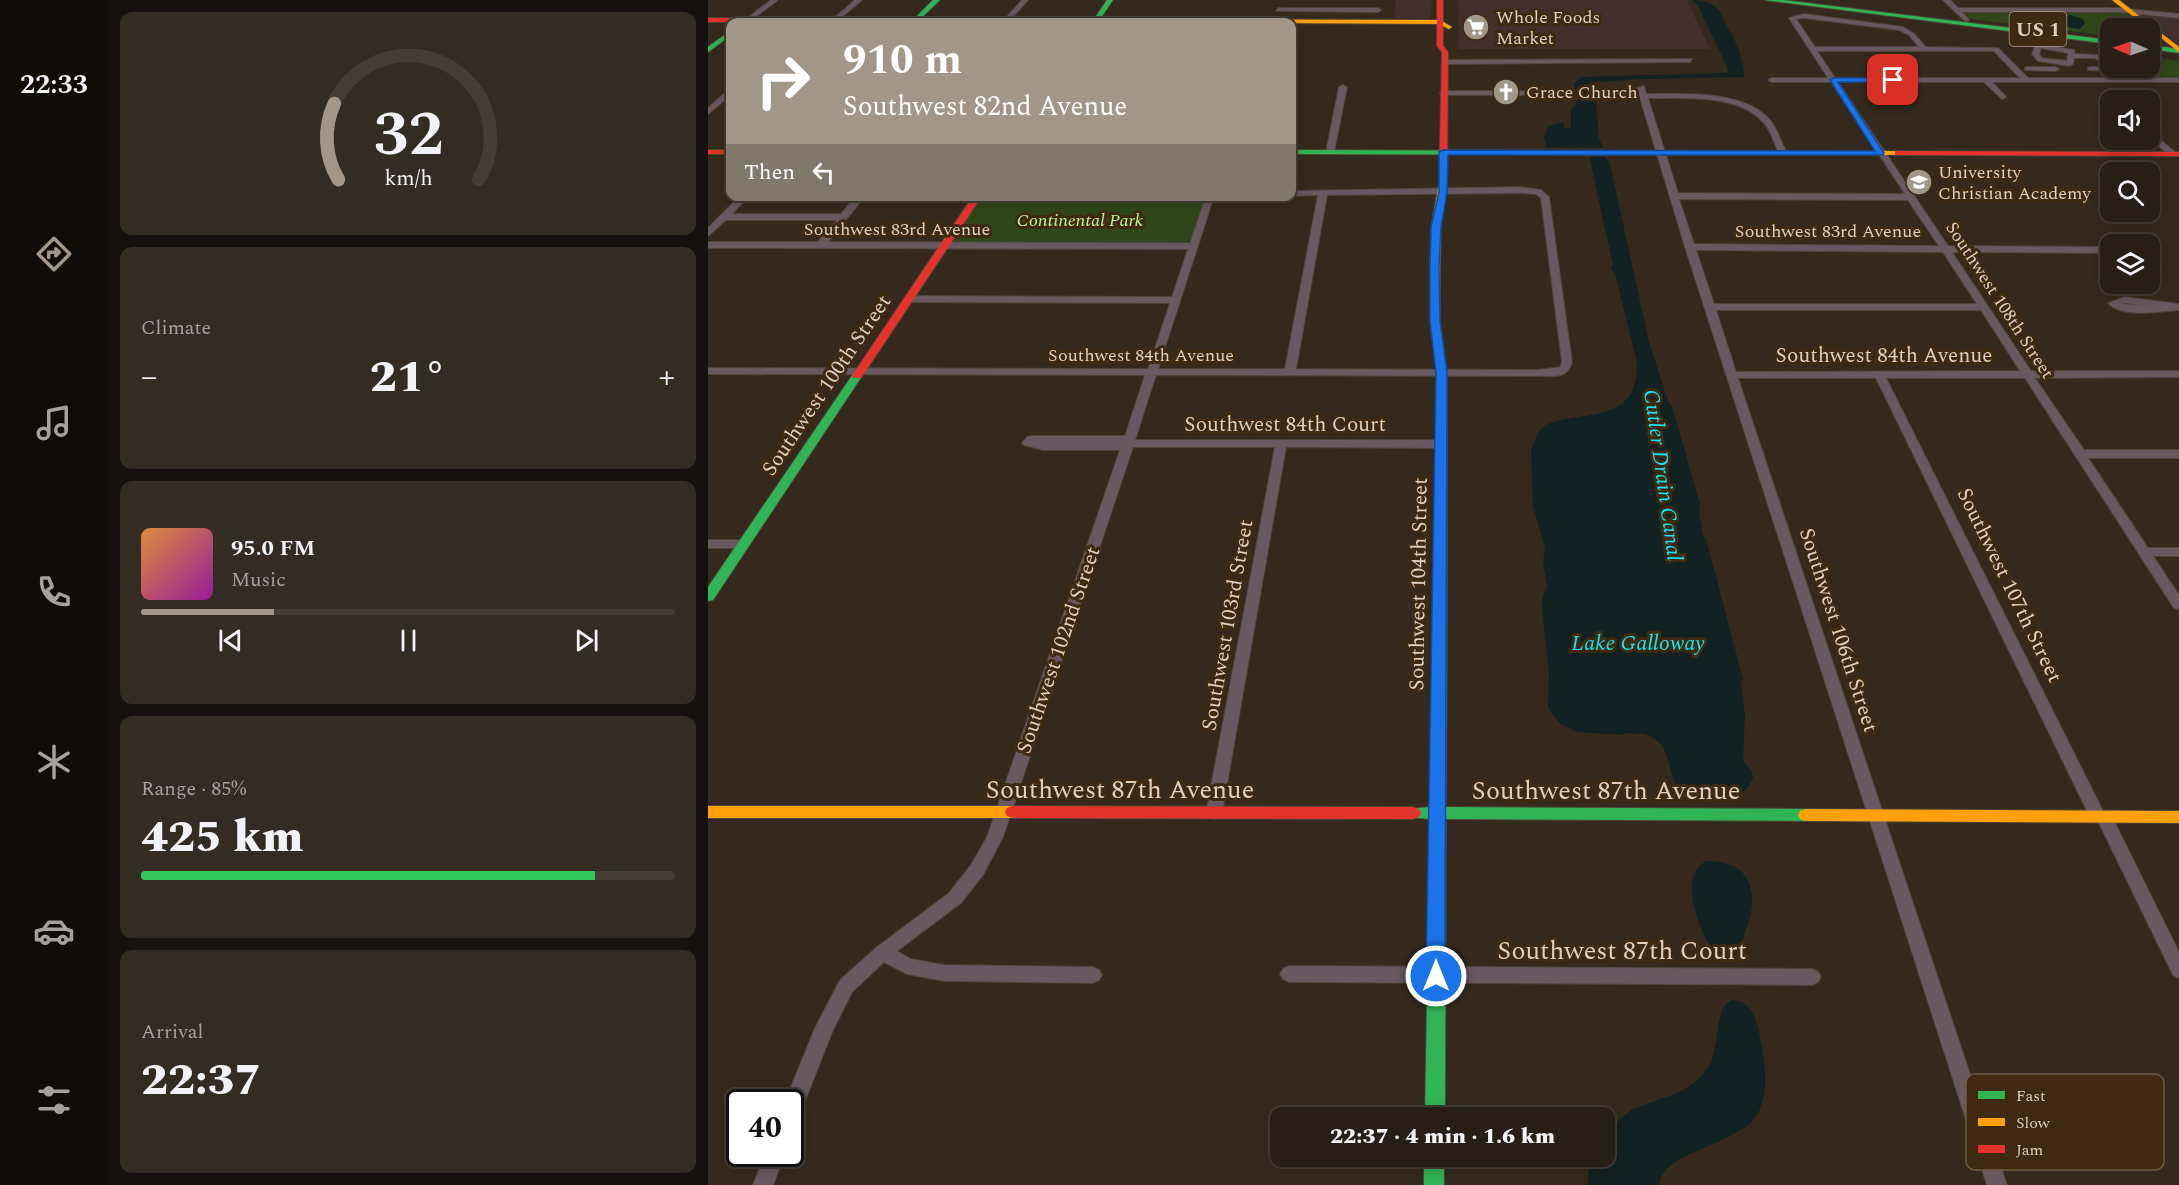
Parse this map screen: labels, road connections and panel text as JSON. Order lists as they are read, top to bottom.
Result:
{
  "streets": {
    "main road": [
      "US 1",
      "Southwest 100th Street",
      "Southwest 104th Street",
      "Southwest 87th Avenue"
    ],
    "street": [
      "Southwest 83rd Avenue",
      "Southwest 108th Street",
      "Southwest 84th Avenue",
      "Southwest 84th Court",
      "Southwest 107th Street",
      "Southwest 103rd Street",
      "Southwest 106th Street",
      "Southwest 102nd Street",
      "Southwest 87th Court"
    ]
  },
  "crossings": [
    ["Southwest 83rd Avenue", "Southwest 108th Street"],
    ["Southwest 83rd Avenue", "Southwest 100th Street"],
    ["Southwest 83rd Avenue", "Southwest 106th Street"],
    ["Southwest 83rd Avenue", "Southwest 102nd Street"],
    ["Southwest 108th Street", "Southwest 84th Avenue"],
    ["Southwest 84th Avenue", "Southwest 100th Street"],
    ["Southwest 84th Avenue", "Southwest 104th Street"],
    ["Southwest 84th Avenue", "Southwest 107th Street"],
    ["Southwest 84th Avenue", "Southwest 106th Street"],
    ["Southwest 84th Avenue", "Southwest 102nd Street"],
    ["Southwest 84th Court", "Southwest 104th Street"],
    ["Southwest 84th Court", "Southwest 103rd Street"],
    ["Southwest 84th Court", "Southwest 102nd Street"],
    ["Southwest 104th Street", "Southwest 87th Avenue"],
    ["Southwest 104th Street", "Southwest 87th Court"],
    ["Southwest 107th Street", "Southwest 87th Avenue"],
    ["Southwest 103rd Street", "Southwest 87th Avenue"],
    ["Southwest 106th Street", "Southwest 87th Avenue"],
    ["Southwest 102nd Street", "Southwest 87th Avenue"]
  ],
  "water": ["Cutler Drain Canal", "Lake Galloway"],
  "parks": ["Continental Park"],
  "places": {
    "supermarket": ["Whole Foods Market"],
    "church": ["Grace Church"],
    "school or university": ["University Christian Academy"]
  },
  "legend": ["Fast", "Slow", "Jam"],
  "north": "left",
  "page": {
    "tabs": "22:33",
    "turn": ["910 m", "Southwest 82nd Avenue"],
    "then": "Then",
    "tile": [
      "Climate",
      ["Range · 85%", "425 km"],
      ["Arrival", "22:37"]
    ],
    "heat": ["−", "21°", "+"],
    "song": ["95.0 FM", "Music"],
    "limit": "40",
    "trip": "22:37 · 4 min · 1.6 km",
    "gauge": ["32", "km/h"]
  }
}
